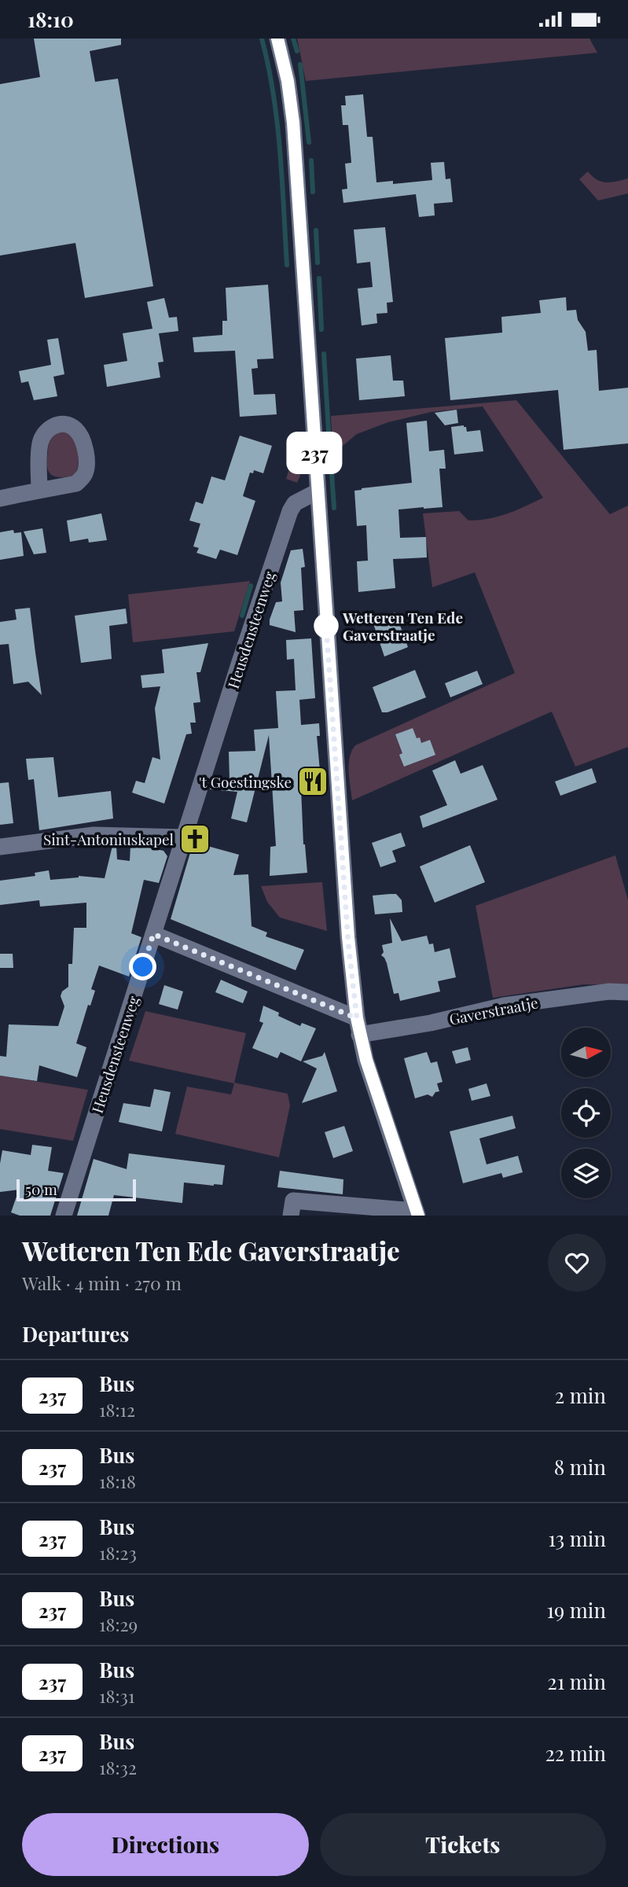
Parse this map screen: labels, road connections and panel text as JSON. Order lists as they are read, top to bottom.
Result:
{
  "streets": {
    "street": ["Heusdensteenweg", "Gaverstraatje"]
  },
  "places": {
    "other": ["Wetteren Ten Ede Gaverstraatje"],
    "restaurant": ["'t Goestingske"],
    "church": ["Sint-Antoniuskapel"]
  },
  "lines": ["bus line 237"],
  "scale_bar": "50 m",
  "north": "right",
  "page": {
    "status": "18:10",
    "on_map": "237",
    "scale": "50 m",
    "heading": [
      ["Wetteren Ten Ede Gaverstraatje", "Walk · 4 min · 270 m"],
      "Departures"
    ],
    "list": [
      {
        "mark": "237",
        "name": "Bus",
        "note": "18:12",
        "value": "2 min"
      },
      {
        "mark": "237",
        "name": "Bus",
        "note": "18:18",
        "value": "8 min"
      },
      {
        "mark": "237",
        "name": "Bus",
        "note": "18:23",
        "value": "13 min"
      },
      {
        "mark": "237",
        "name": "Bus",
        "note": "18:29",
        "value": "19 min"
      },
      {
        "mark": "237",
        "name": "Bus",
        "note": "18:31",
        "value": "21 min"
      },
      {
        "mark": "237",
        "name": "Bus",
        "note": "18:32",
        "value": "22 min"
      }
    ],
    "buttons": ["Directions", "Tickets"]
  }
}
